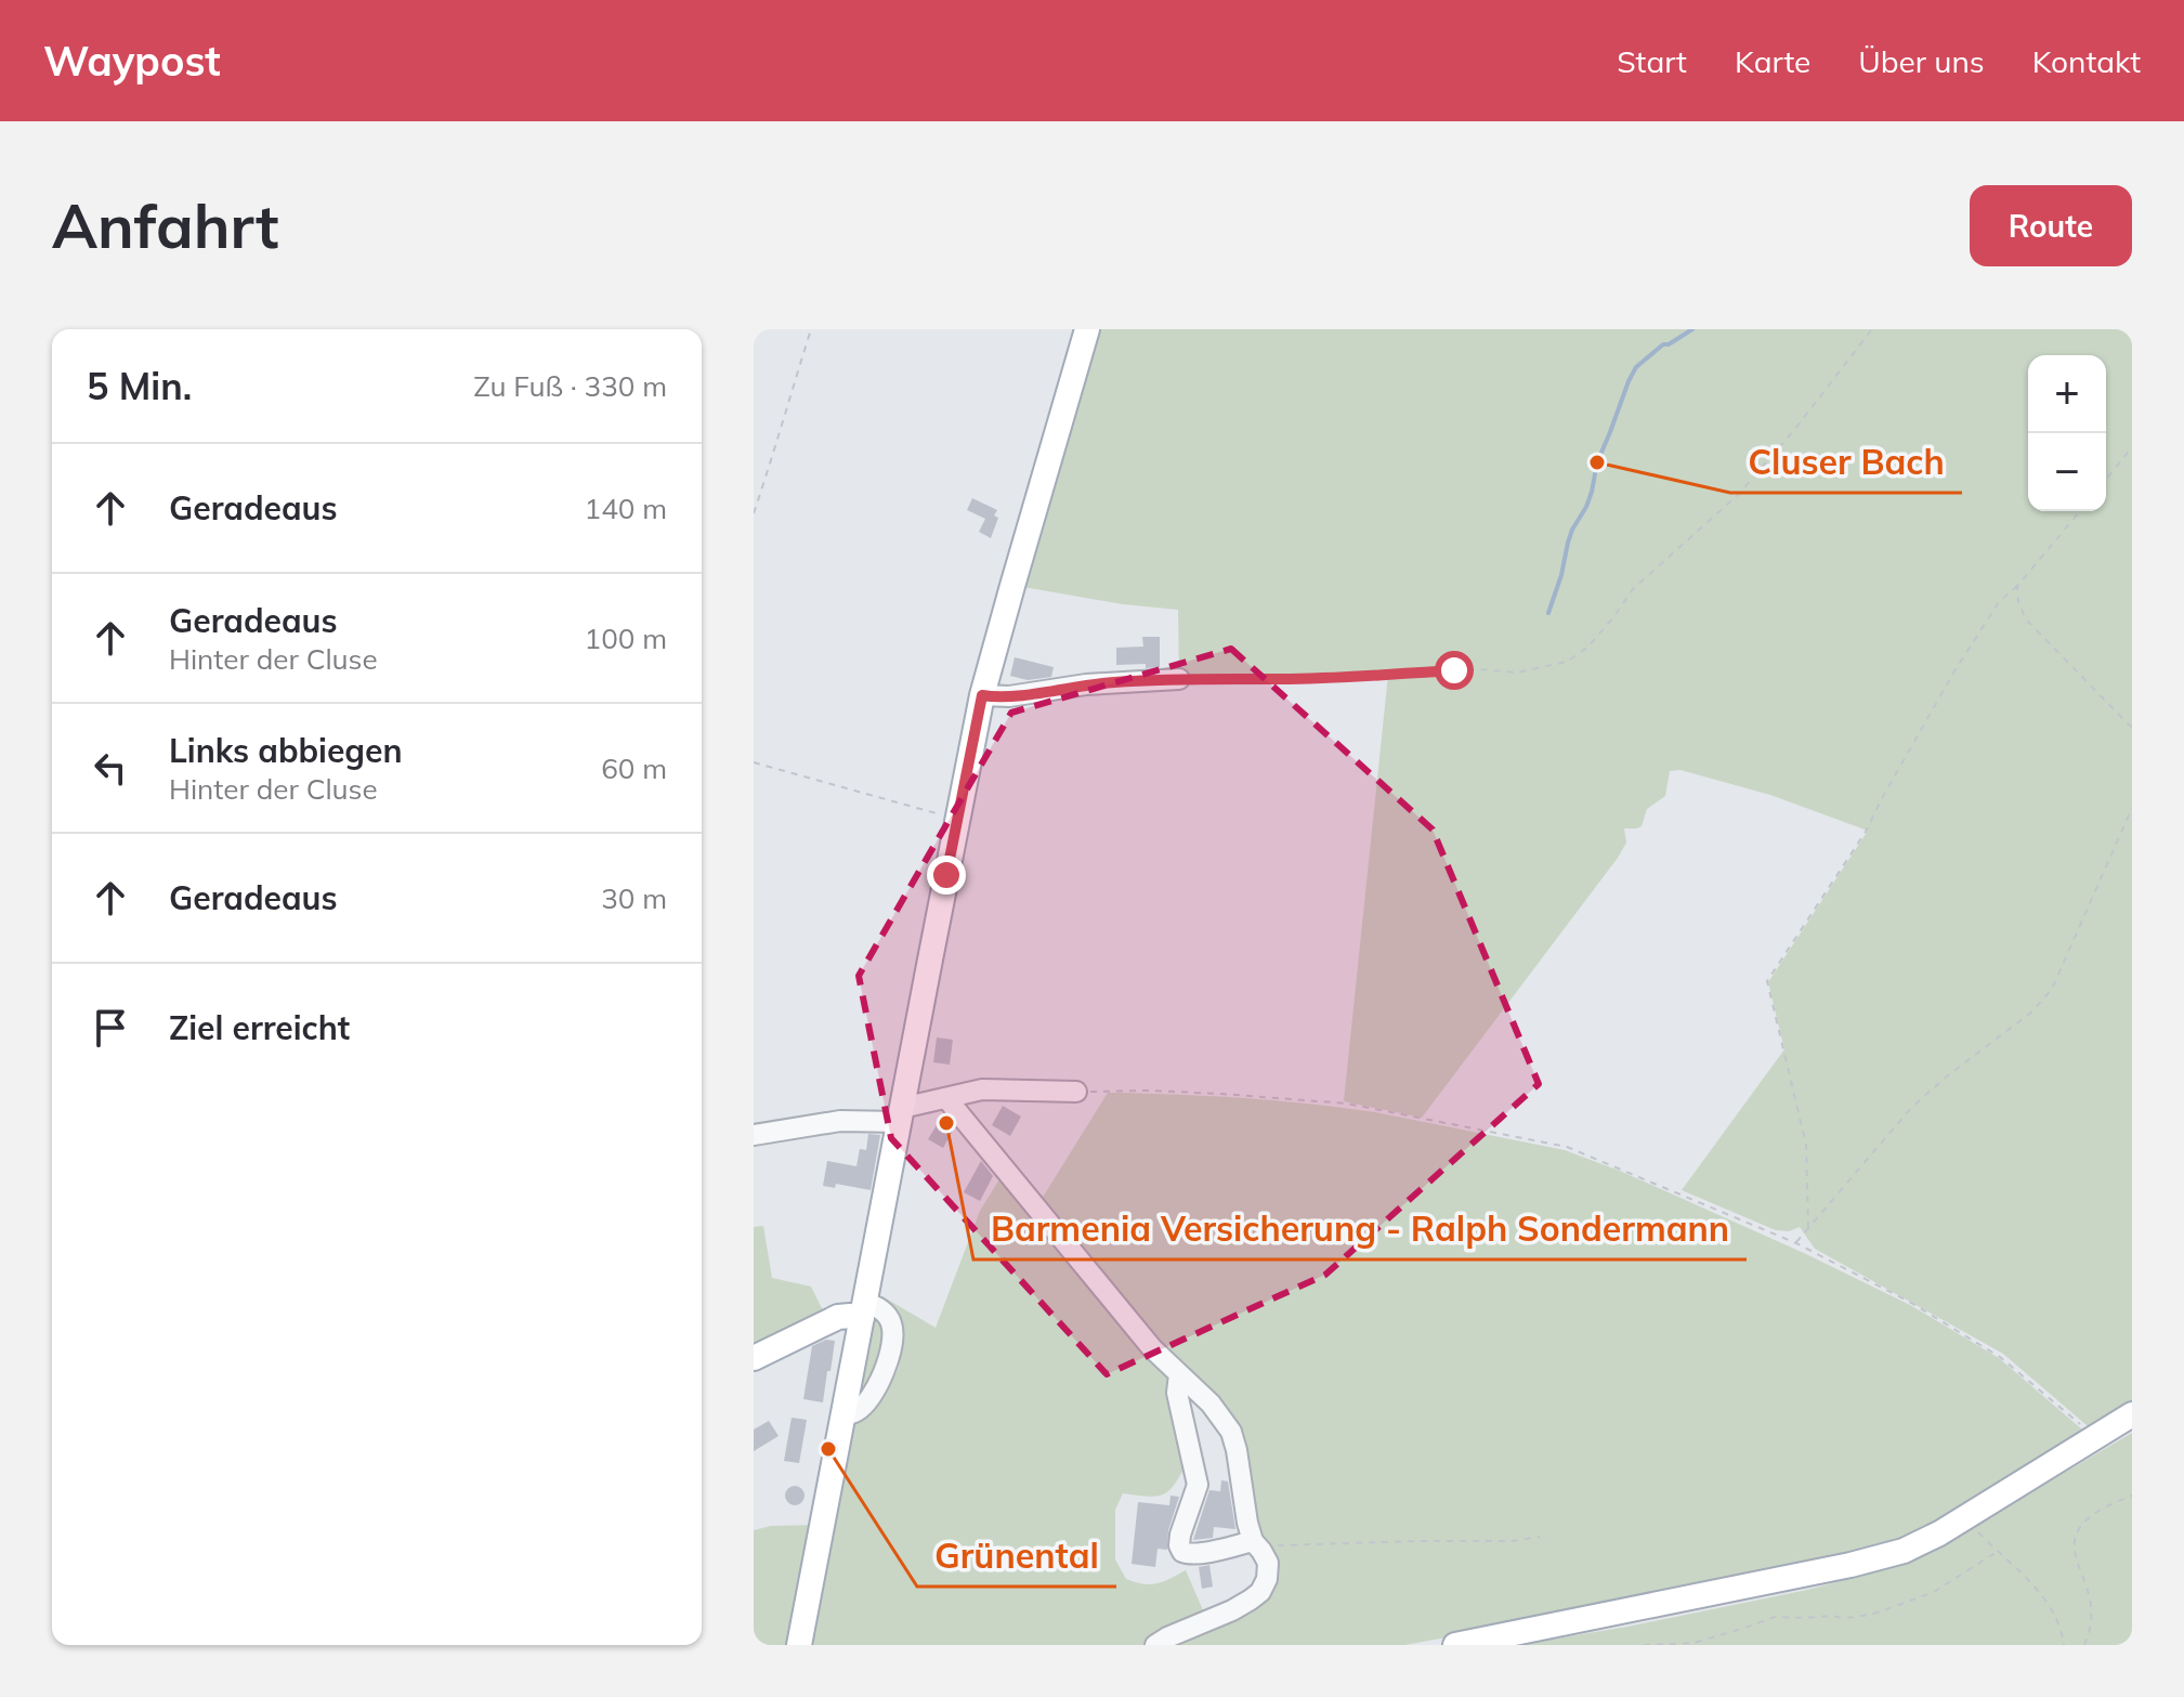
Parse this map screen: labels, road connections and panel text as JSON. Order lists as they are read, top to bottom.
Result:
{
  "places": ["Cluser Bach", "Barmenia Versicherung - Ralph Sondermann", "Grünental"],
  "page": {
    "header": "Waypost",
    "nav": [
      "Start",
      "Karte",
      "Über uns",
      "Kontakt"
    ],
    "buttons": "Route",
    "title": "Anfahrt",
    "heading": ["5 Min.", "Zu Fuß · 330 m"],
    "map_buttons": ["+", "−"],
    "list": [
      ["Geradeaus", "140 m"],
      ["Geradeaus", "Hinter der Cluse", "100 m"],
      ["Links abbiegen", "Hinter der Cluse", "60 m"],
      ["Geradeaus", "30 m"],
      "Ziel erreicht"
    ]
  }
}
